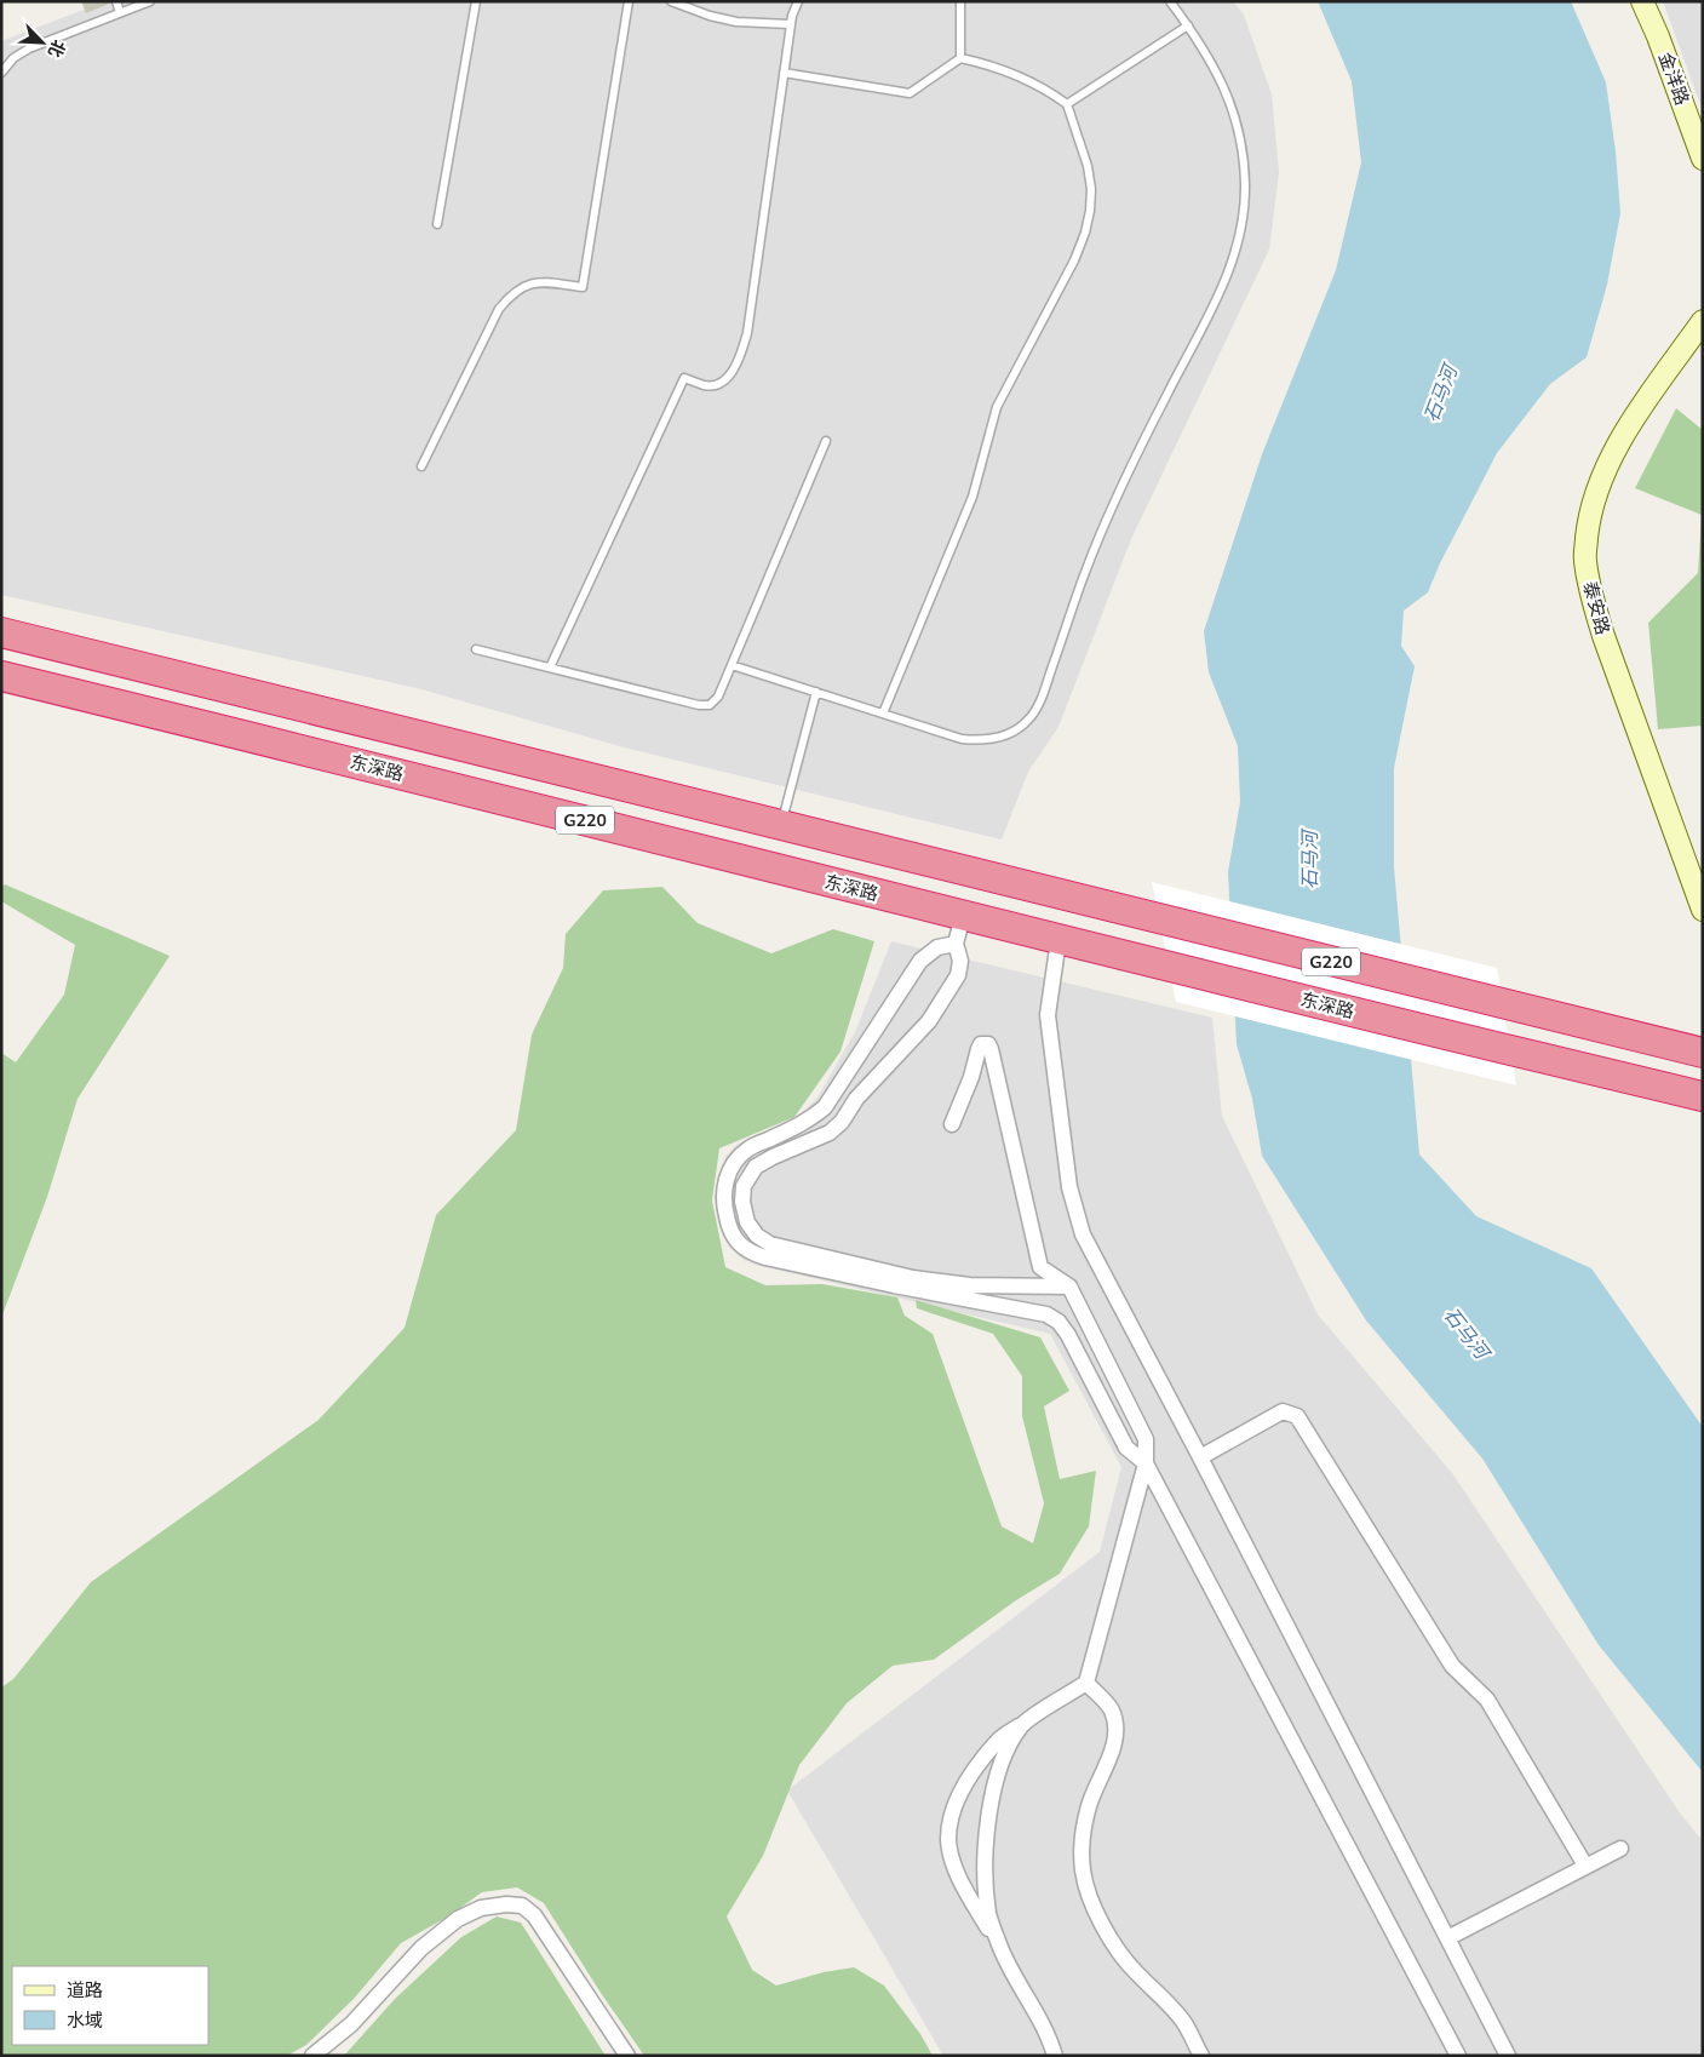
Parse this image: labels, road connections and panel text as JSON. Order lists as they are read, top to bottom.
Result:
{
  "streets": {
    "highway": ["东深路", "G220"],
    "street": ["金洋路", "泰安路"]
  },
  "water": ["石马河"],
  "legend": ["道路", "水域"],
  "north": "bottom right"
}
